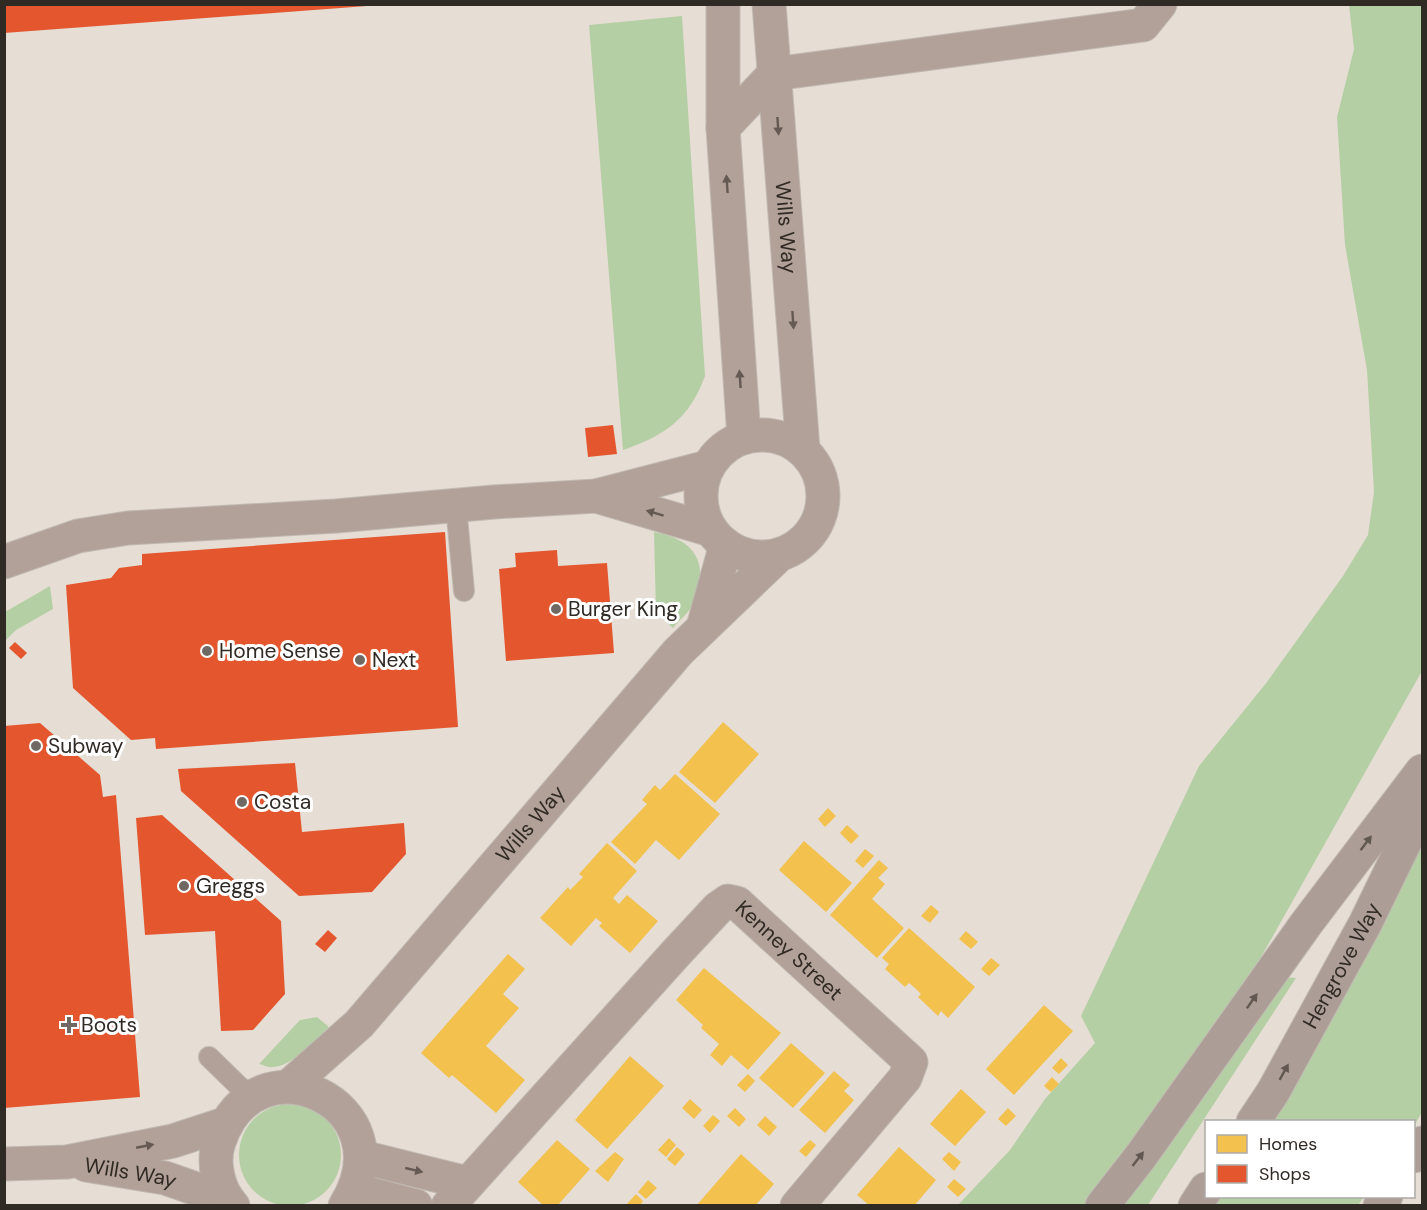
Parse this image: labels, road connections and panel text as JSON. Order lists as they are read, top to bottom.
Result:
{
  "streets": {
    "highway": ["Hengrove Way"],
    "street": ["Wills Way", "Kenney Street"]
  },
  "places": {
    "other": [
      "Burger King",
      "Home Sense",
      "Next",
      "Subway",
      "Costa",
      "Greggs"
    ],
    "health": ["Boots"]
  },
  "legend": ["Homes", "Shops"]
}
